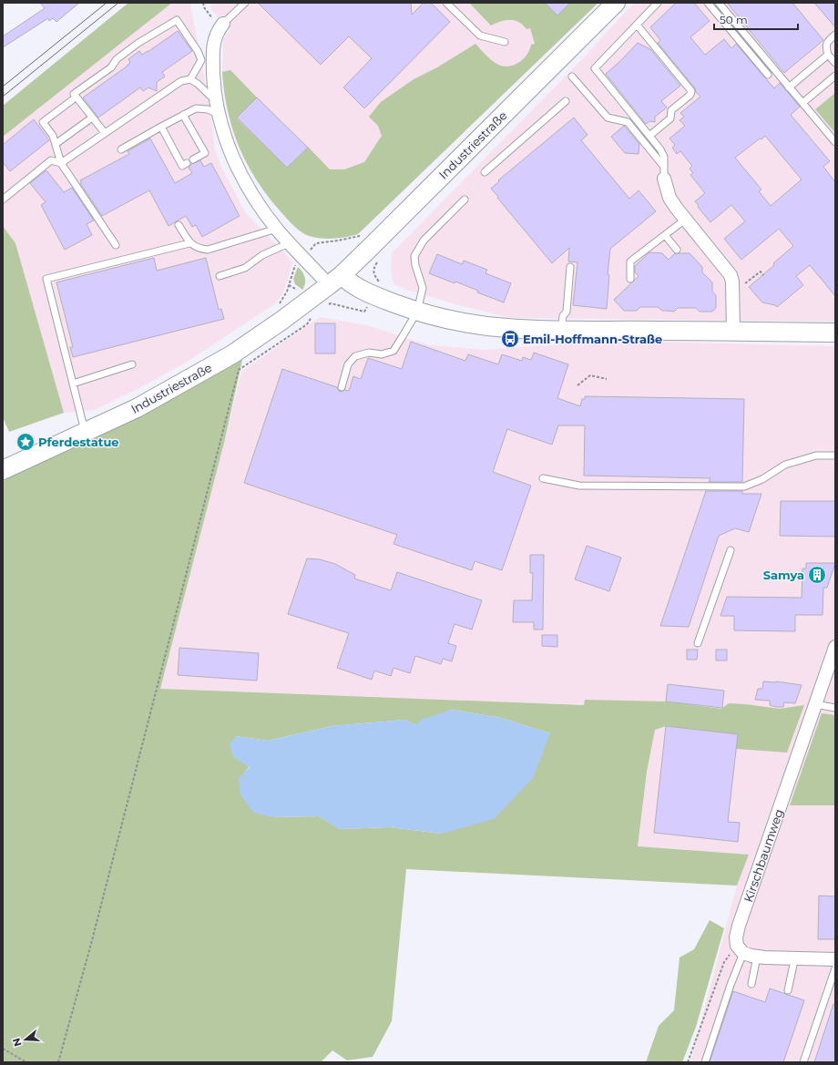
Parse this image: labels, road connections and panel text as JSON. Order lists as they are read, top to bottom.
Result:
{
  "streets": {
    "main road": ["Industriestraße"],
    "street": ["Kirschbaumweg"]
  },
  "places": {
    "bus stop": ["Emil-Hoffmann-Straße"],
    "place": ["Pferdestatue"],
    "building": ["Samya"]
  },
  "scale_bar": "50 m",
  "north": "left"
}
